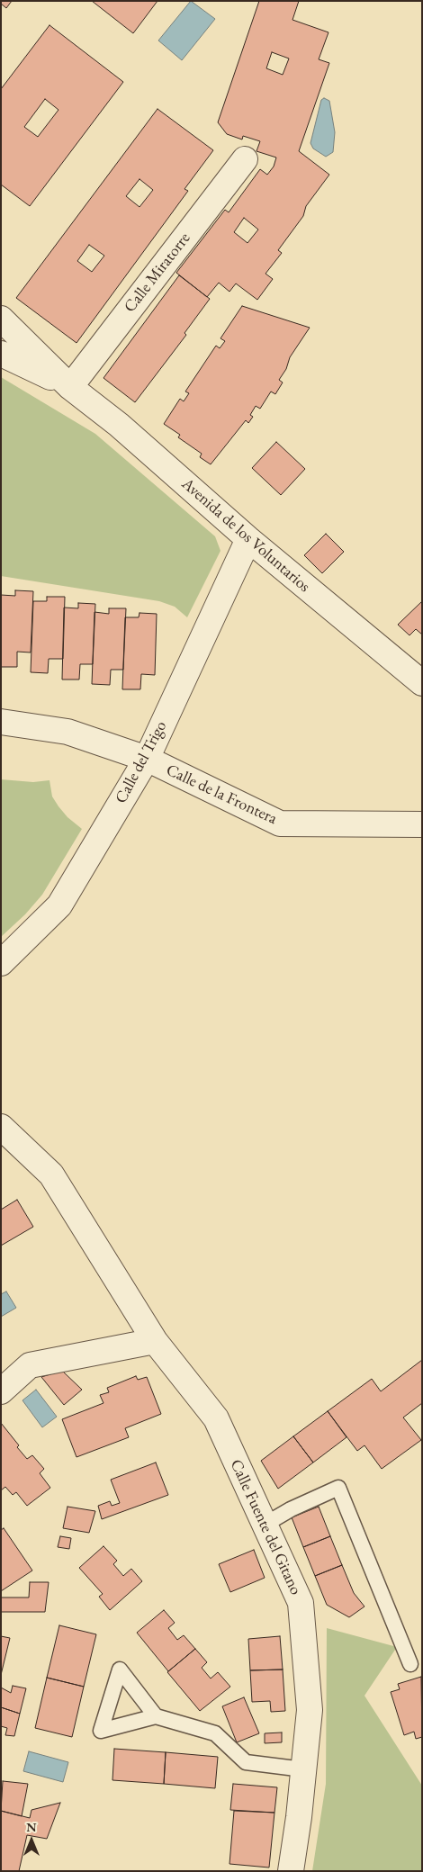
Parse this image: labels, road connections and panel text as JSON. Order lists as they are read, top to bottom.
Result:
{
  "streets": {
    "street": [
      "Calle Miratorre",
      "Avenida de los Voluntarios",
      "Calle del Trigo",
      "Calle de la Frontera",
      "Calle Fuente del Gitano"
    ]
  },
  "crossings": [
    ["Calle Miratorre", "Avenida de los Voluntarios"],
    ["Avenida de los Voluntarios", "Calle del Trigo"],
    ["Calle del Trigo", "Calle de la Frontera"]
  ],
  "north": "top"
}
